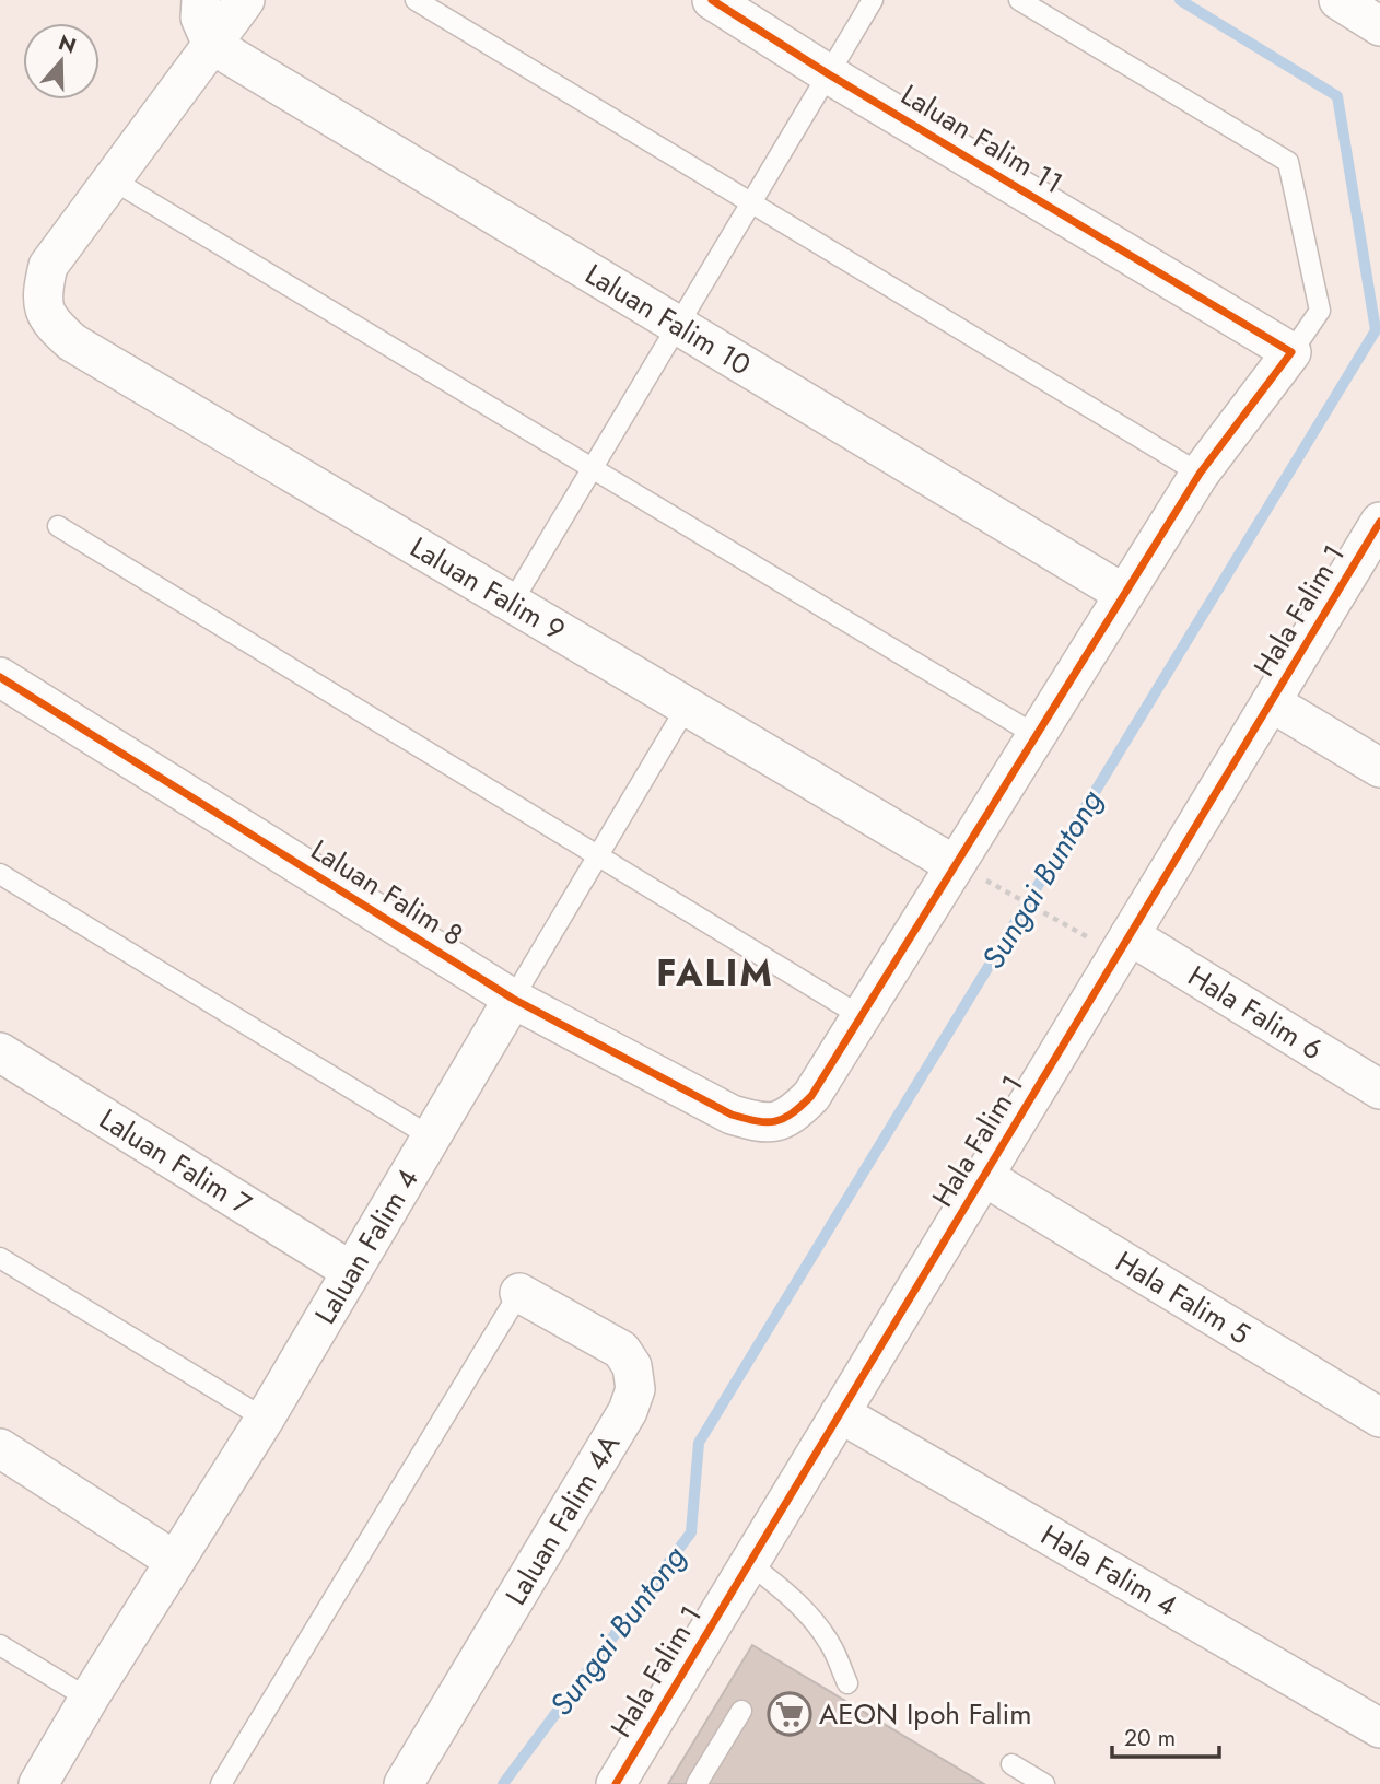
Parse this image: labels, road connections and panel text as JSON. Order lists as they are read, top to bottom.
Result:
{
  "streets": {
    "street": [
      "Laluan Falim 11",
      "Laluan Falim 10",
      "Laluan Falim 9",
      "Hala Falim 1",
      "Laluan Falim 8",
      "Hala Falim 6",
      "Laluan Falim 7",
      "Laluan Falim 4",
      "Hala Falim 5",
      "Laluan Falim 4A",
      "Hala Falim 4"
    ]
  },
  "crossings": [
    ["Laluan Falim 9", "Laluan Falim 4"],
    ["Hala Falim 1", "Hala Falim 6"],
    ["Hala Falim 1", "Hala Falim 5"],
    ["Hala Falim 1", "Hala Falim 4"],
    ["Laluan Falim 8", "Laluan Falim 4"],
    ["Laluan Falim 7", "Laluan Falim 4"]
  ],
  "districts": ["FALIM"],
  "water": ["Sungai Buntong"],
  "places": {
    "supermarket": ["AEON Ipoh Falim"]
  },
  "scale_bar": "20 m",
  "north": "top"
}
